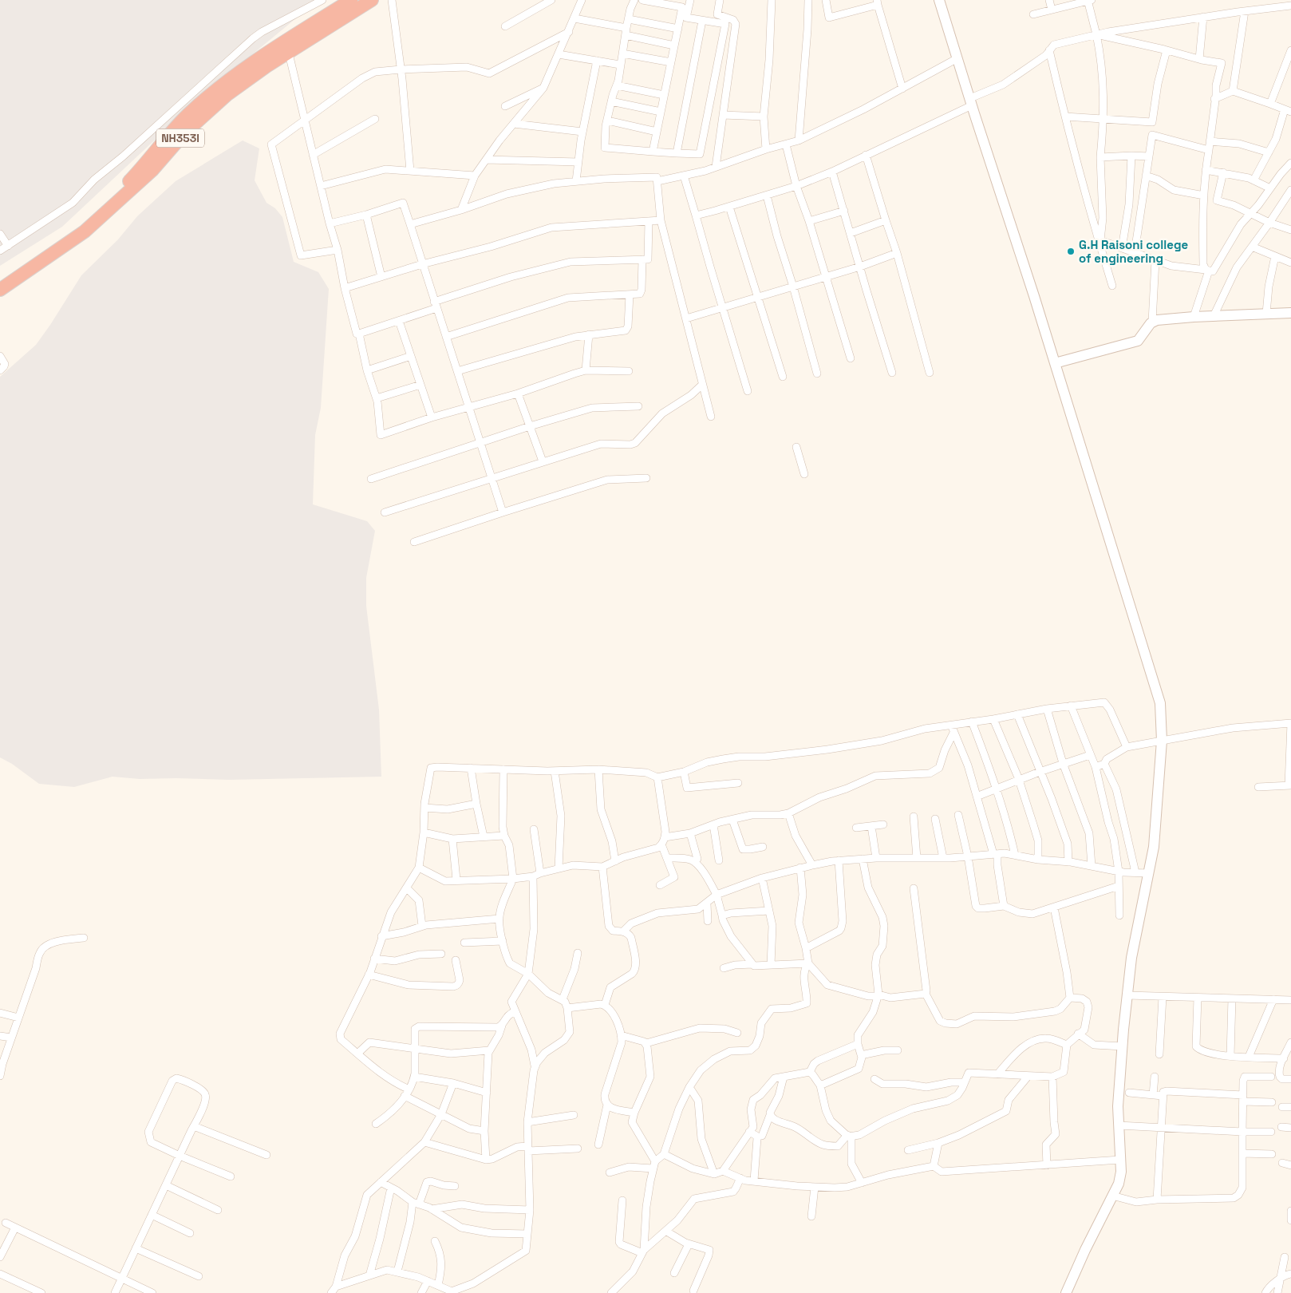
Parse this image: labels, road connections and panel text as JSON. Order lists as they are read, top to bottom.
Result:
{
  "streets": {
    "highway": ["NH353I"]
  },
  "places": ["G.H Raisoni college of engineering"]
}
